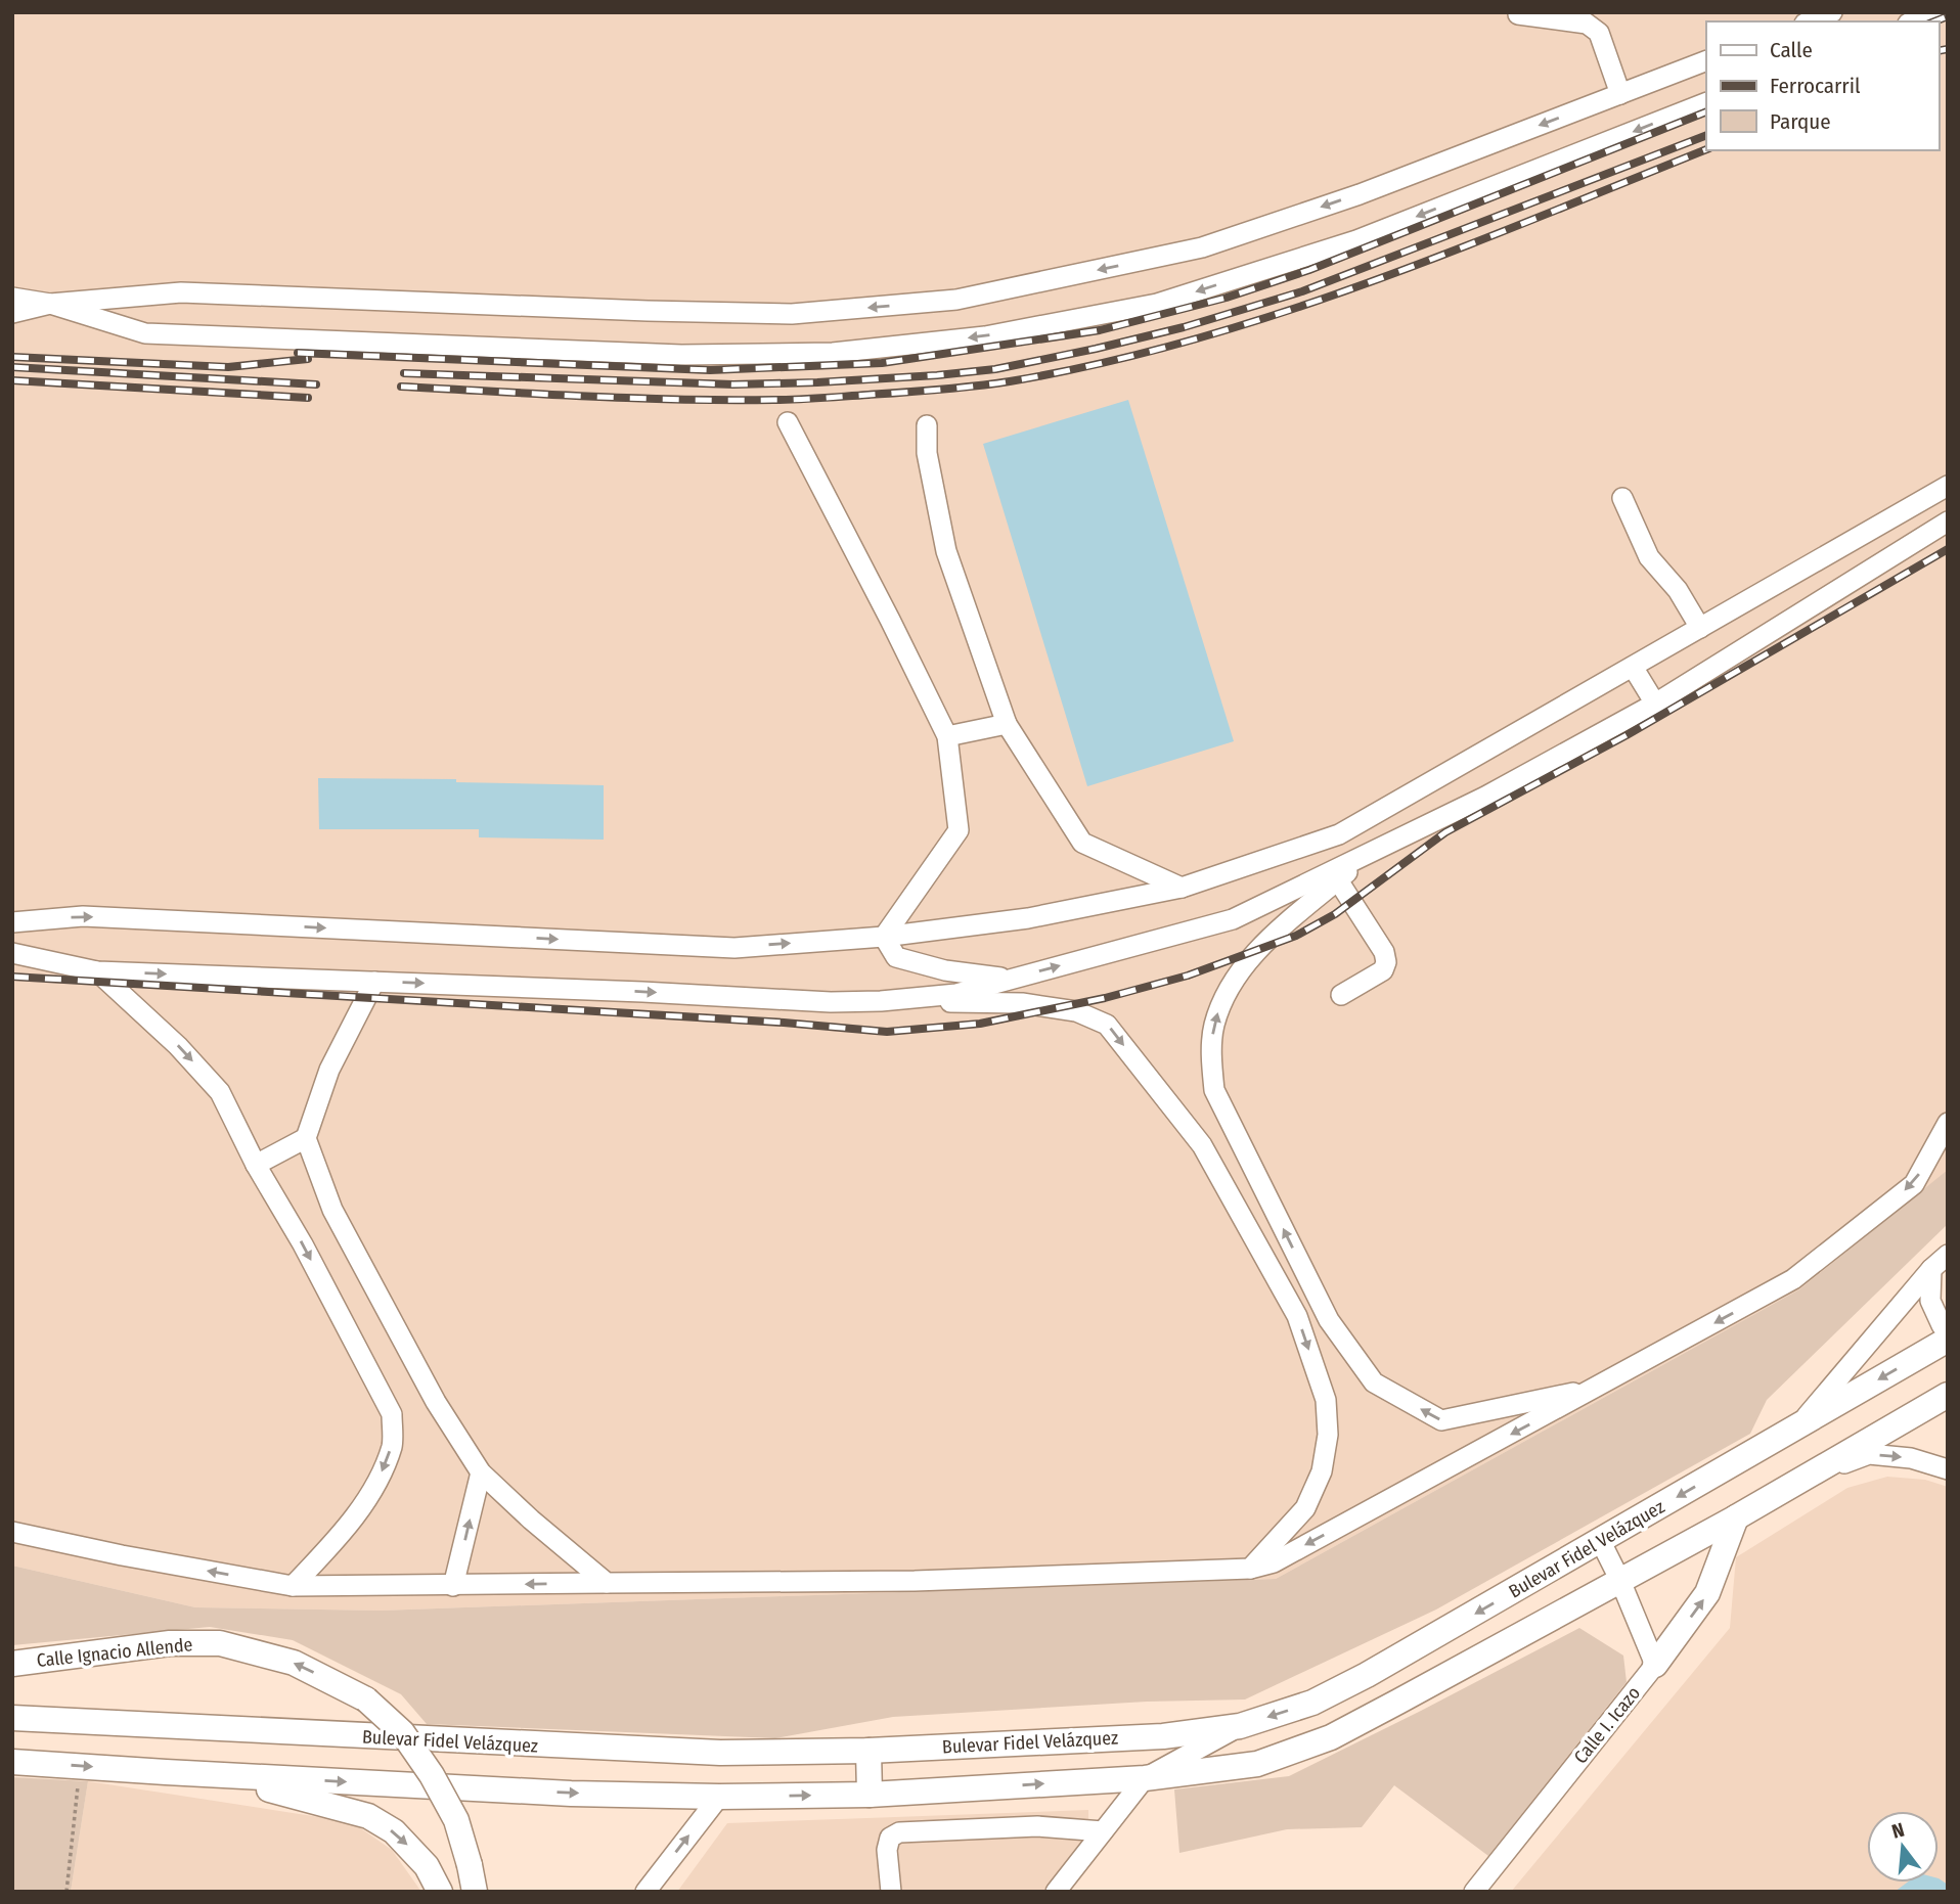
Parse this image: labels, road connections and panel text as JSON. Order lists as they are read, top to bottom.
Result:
{
  "streets": {
    "main road": ["Bulevar Fidel Velázquez", "Calle Ignacio Allende"],
    "street": ["Calle I. Icazo"]
  },
  "legend": ["Calle", "Ferrocarril", "Parque"],
  "north": "top"
}
